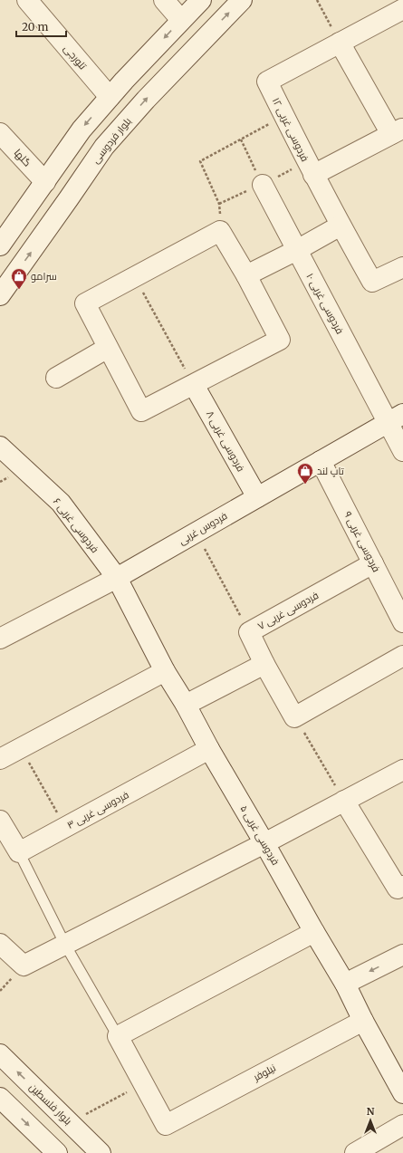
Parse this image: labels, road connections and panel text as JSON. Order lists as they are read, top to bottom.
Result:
{
  "streets": {
    "street": [
      "تلورجی",
      "فردوسی غربی ۱۲",
      "بلوار فردوسی",
      "گلها",
      "فردوسی غربی ۱۰",
      "فردوسی غربی ۸",
      "فردوسی غربی ۶",
      "فردوس غربی",
      "فردوسی غربی ۹",
      "فردوسی غربی ۷",
      "فردوسی غربی ۳",
      "فردوسی غربی ۵",
      "نیلوفر",
      "بلوار فلسطین"
    ]
  },
  "crossings": [
    ["فردوسی غربی ۱۰", "فردوس غربی"],
    ["فردوسی غربی ۸", "فردوس غربی"],
    ["فردوسی غربی ۶", "فردوس غربی"],
    ["فردوسی غربی ۶", "فردوسی غربی ۵"],
    ["فردوس غربی", "فردوسی غربی ۹"],
    ["فردوس غربی", "فردوسی غربی ۵"],
    ["فردوسی غربی ۹", "فردوسی غربی ۷"],
    ["فردوسی غربی ۳", "فردوسی غربی ۵"],
    ["فردوسی غربی ۵", "نیلوفر"]
  ],
  "places": {
    "shop": ["سرامو", "تاپ لند"]
  },
  "scale_bar": "20 m",
  "north": "top"
}
